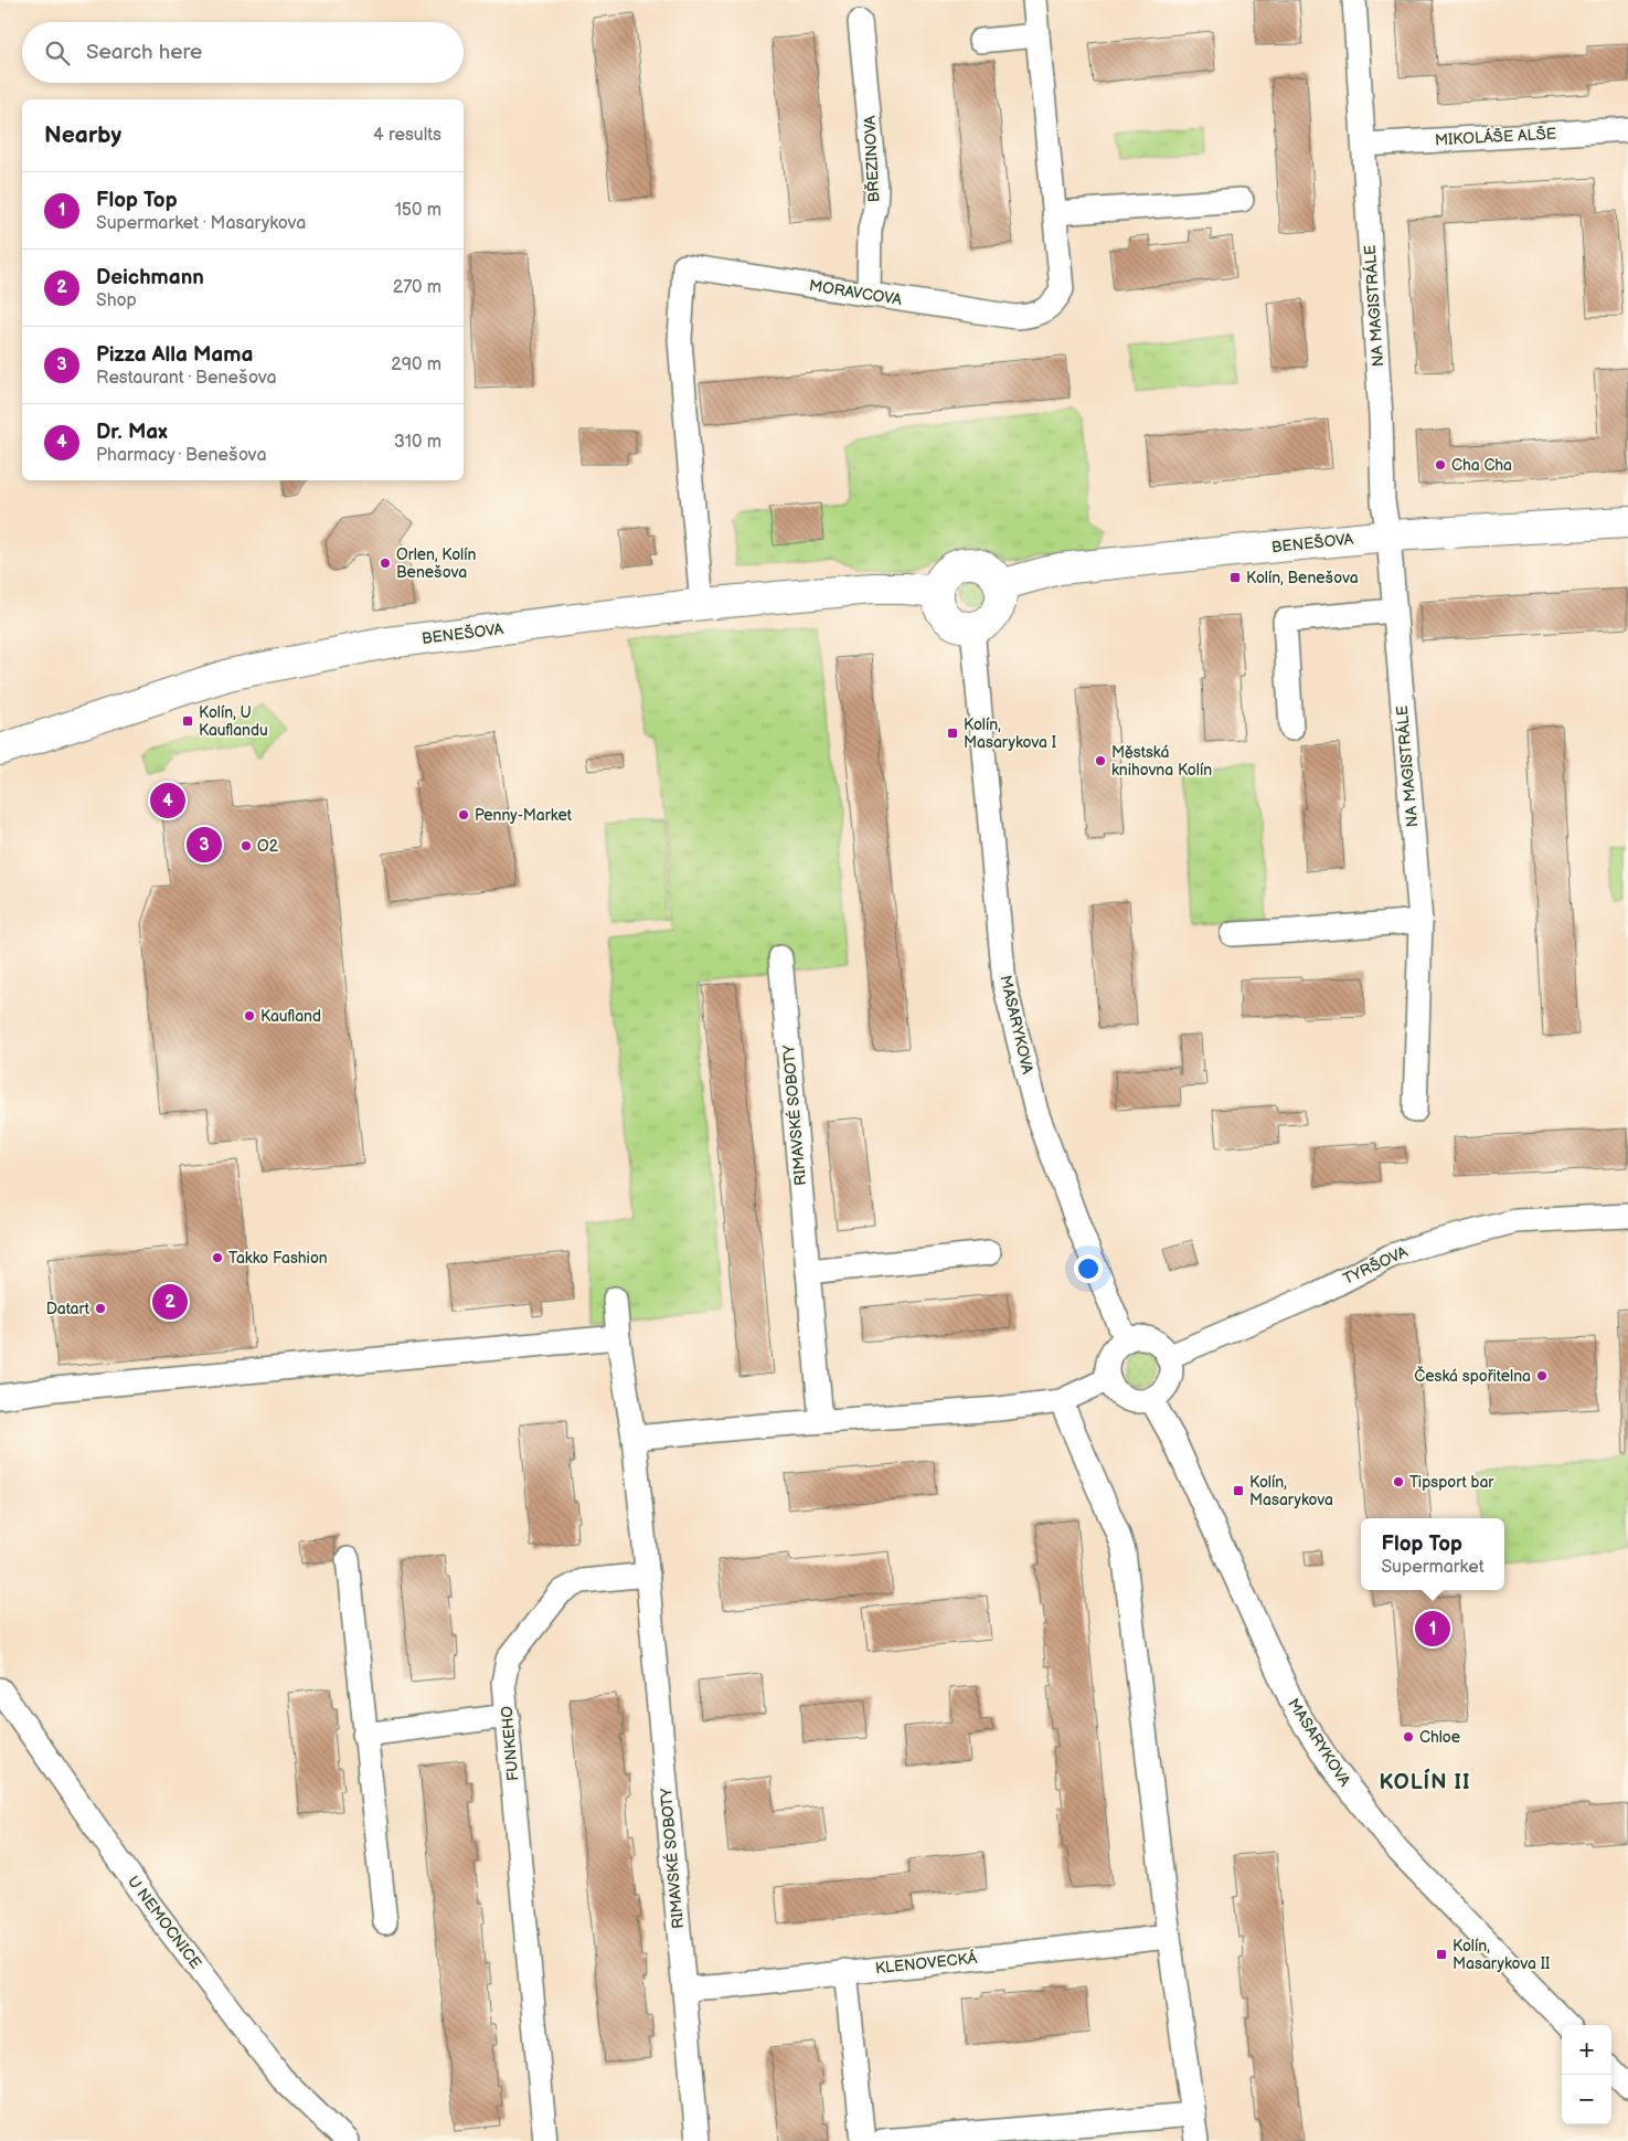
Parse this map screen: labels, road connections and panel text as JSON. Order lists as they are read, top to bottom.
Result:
{
  "streets": {
    "street": [
      "MIKOLÁŠE ALŠE",
      "BŘEZINOVA",
      "MORAVCOVA",
      "NA MAGISTRÁLE",
      "BENEŠOVA",
      "MASARYKOVA",
      "RIMAVSKÉ SOBOTY",
      "TYRŠOVA",
      "FUNKEHO",
      "U NEMOCNICE",
      "KLENOVECKÁ"
    ]
  },
  "crossings": [
    ["MIKOLÁŠE ALŠE", "NA MAGISTRÁLE"],
    ["BŘEZINOVA", "MORAVCOVA"],
    ["MORAVCOVA", "BENEŠOVA"],
    ["NA MAGISTRÁLE", "BENEŠOVA"],
    ["BENEŠOVA", "MASARYKOVA"],
    ["MASARYKOVA", "TYRŠOVA"],
    ["RIMAVSKÉ SOBOTY", "FUNKEHO"],
    ["RIMAVSKÉ SOBOTY", "KLENOVECKÁ"]
  ],
  "districts": ["KOLÍN II"],
  "places": {
    "other": [
      "Cha Cha",
      "Orlen, Kolín Benešova",
      "Městská knihovna Kolín",
      "Penny-Market",
      "O2",
      "Kaufland",
      "Takko Fashion",
      "Datart",
      "Česká spořitelna",
      "Tipsport bar",
      "Chloe"
    ],
    "transit": [
      "Kolín, Benešova",
      "Kolín, U Kauflandu",
      "Kolín, Masarykova I",
      "Kolín, Masarykova",
      "Kolín, Masarykova II"
    ]
  },
  "page": {
    "search": "Search here",
    "heading": ["Nearby", "4 results"],
    "list": [
      {
        "mark": "1",
        "name": "Flop Top",
        "note": "Supermarket · Masarykova",
        "value": "150 m"
      },
      {
        "mark": "2",
        "name": "Deichmann",
        "note": "Shop",
        "value": "270 m"
      },
      {
        "mark": "3",
        "name": "Pizza Alla Mama",
        "note": "Restaurant · Benešova",
        "value": "290 m"
      },
      {
        "mark": "4",
        "name": "Dr. Max",
        "note": "Pharmacy · Benešova",
        "value": "310 m"
      }
    ],
    "pins": [
      "4",
      "3",
      "2",
      "1"
    ],
    "popup": ["Flop Top", "Supermarket"],
    "map_buttons": ["+", "−"]
  }
}
